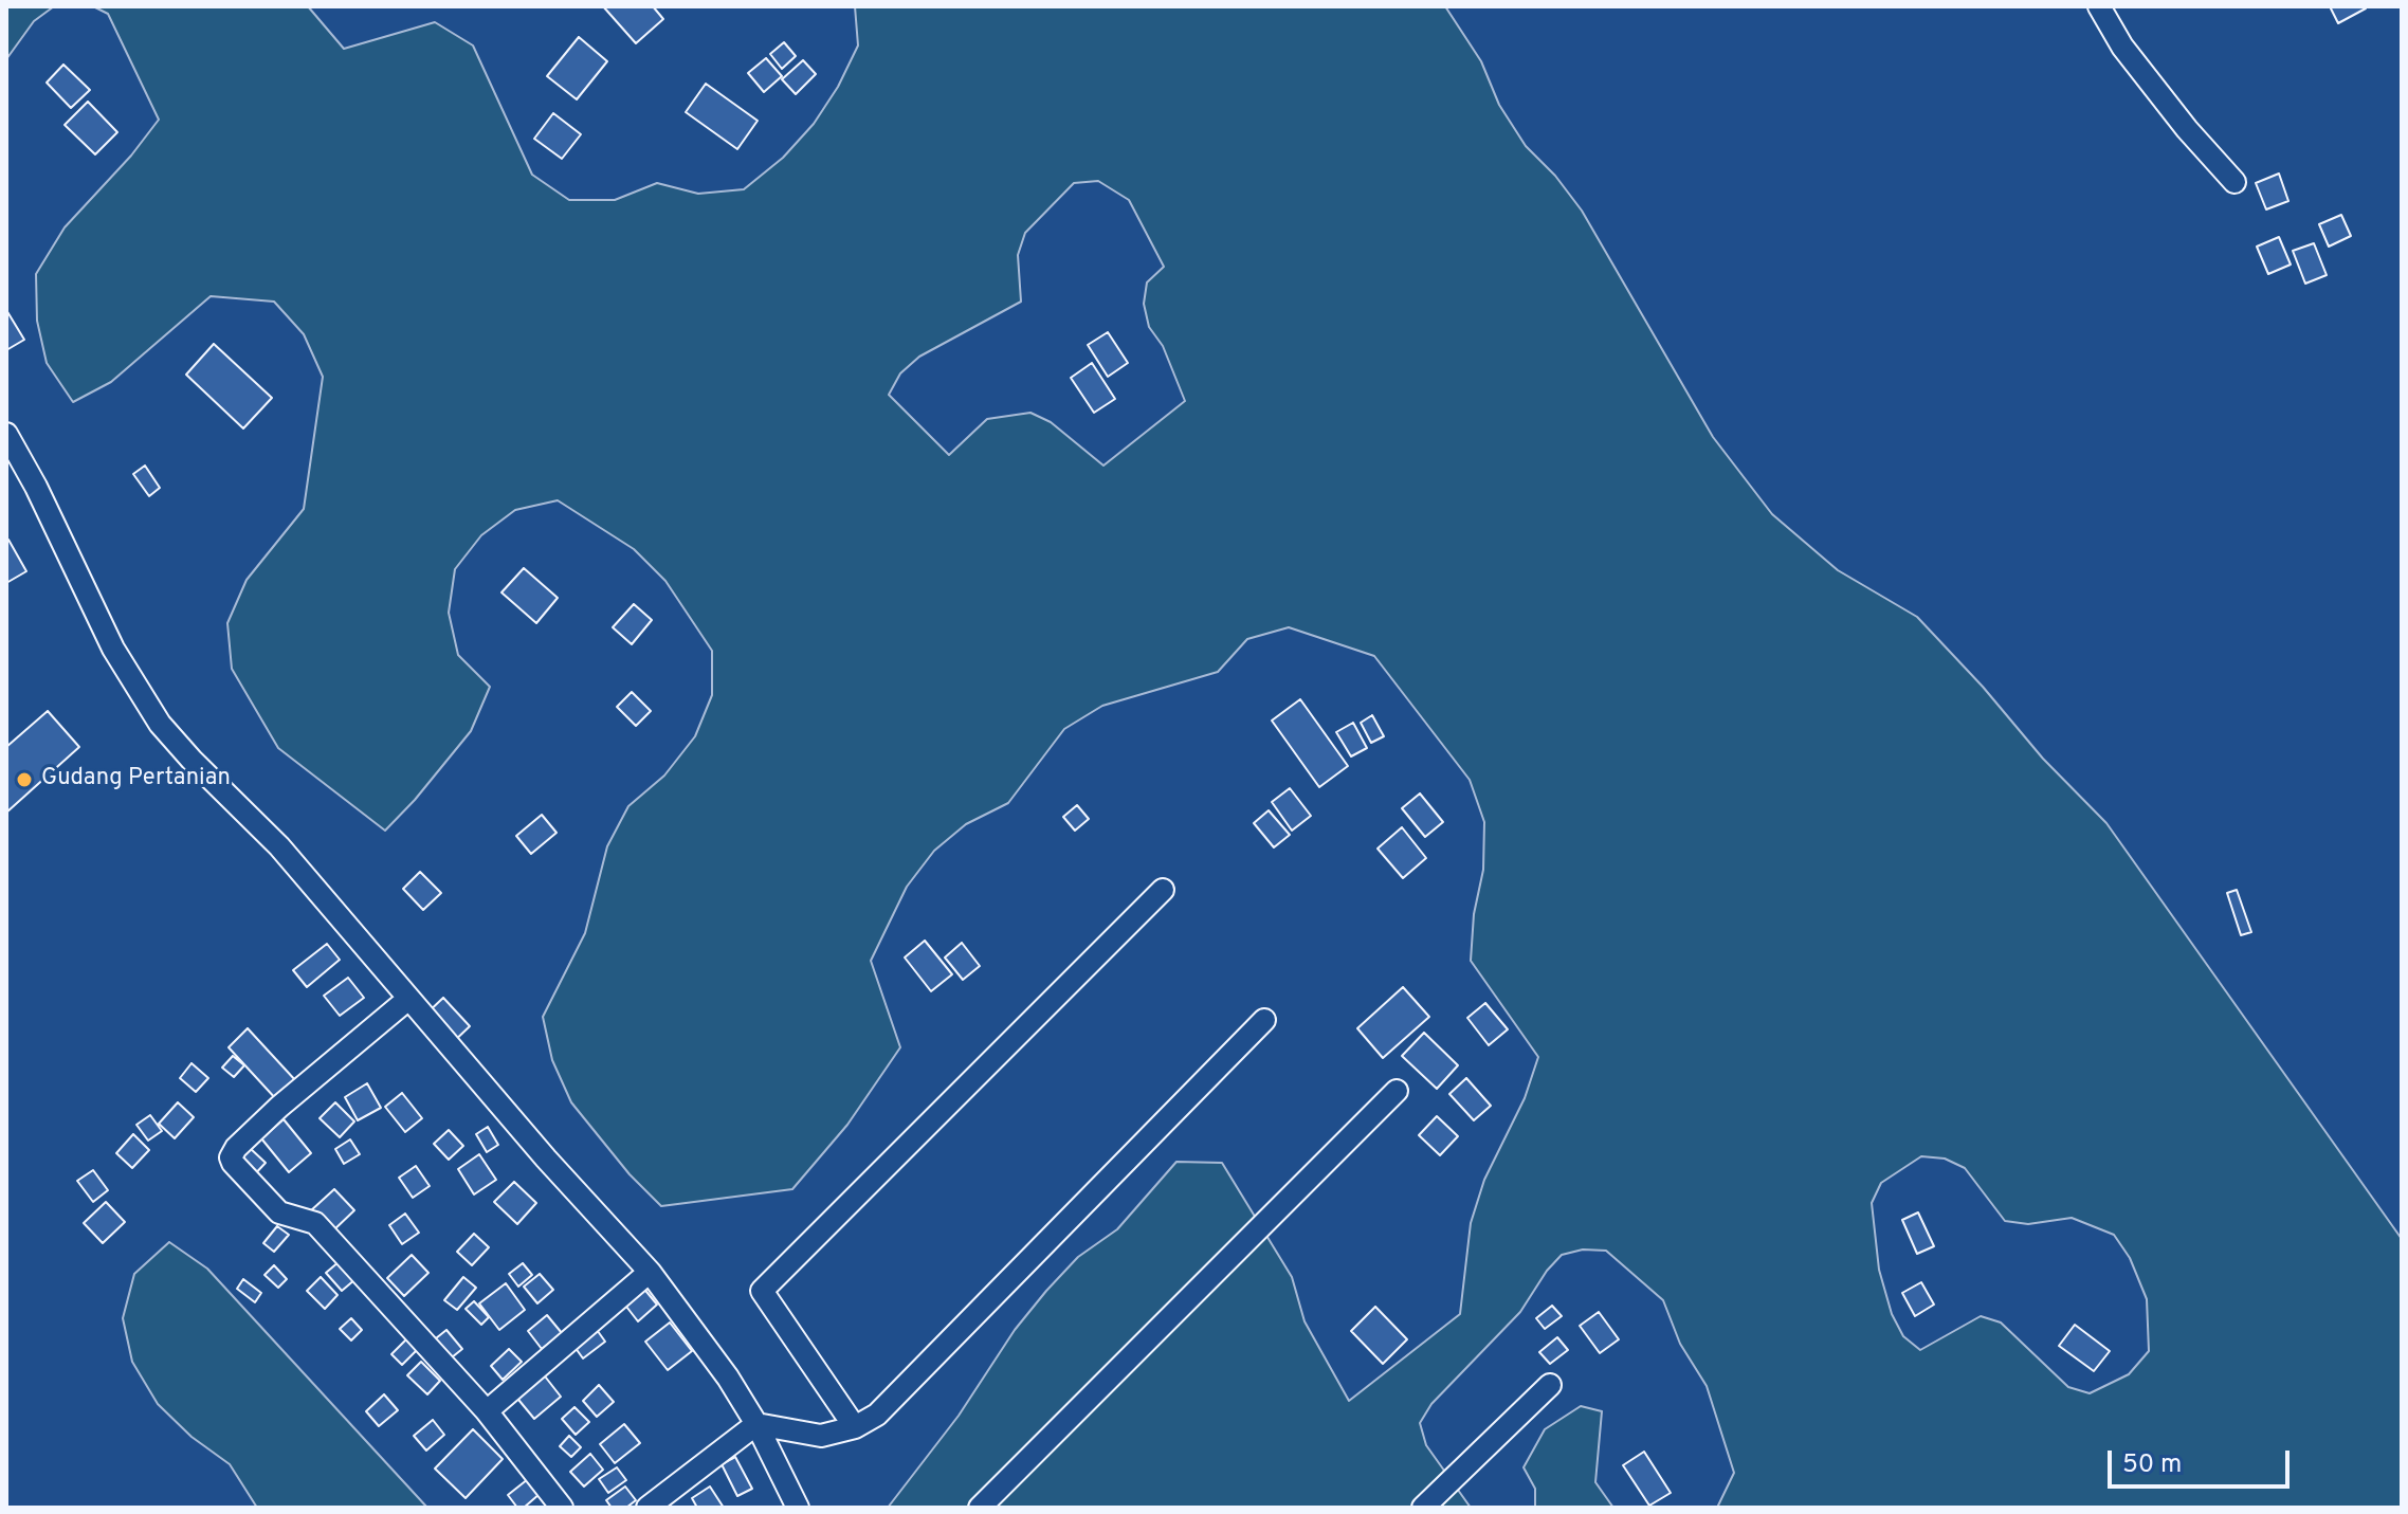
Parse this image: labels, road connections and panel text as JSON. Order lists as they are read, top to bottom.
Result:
{
  "places": ["Gudang Pertanian"],
  "scale_bar": "50 m"
}
